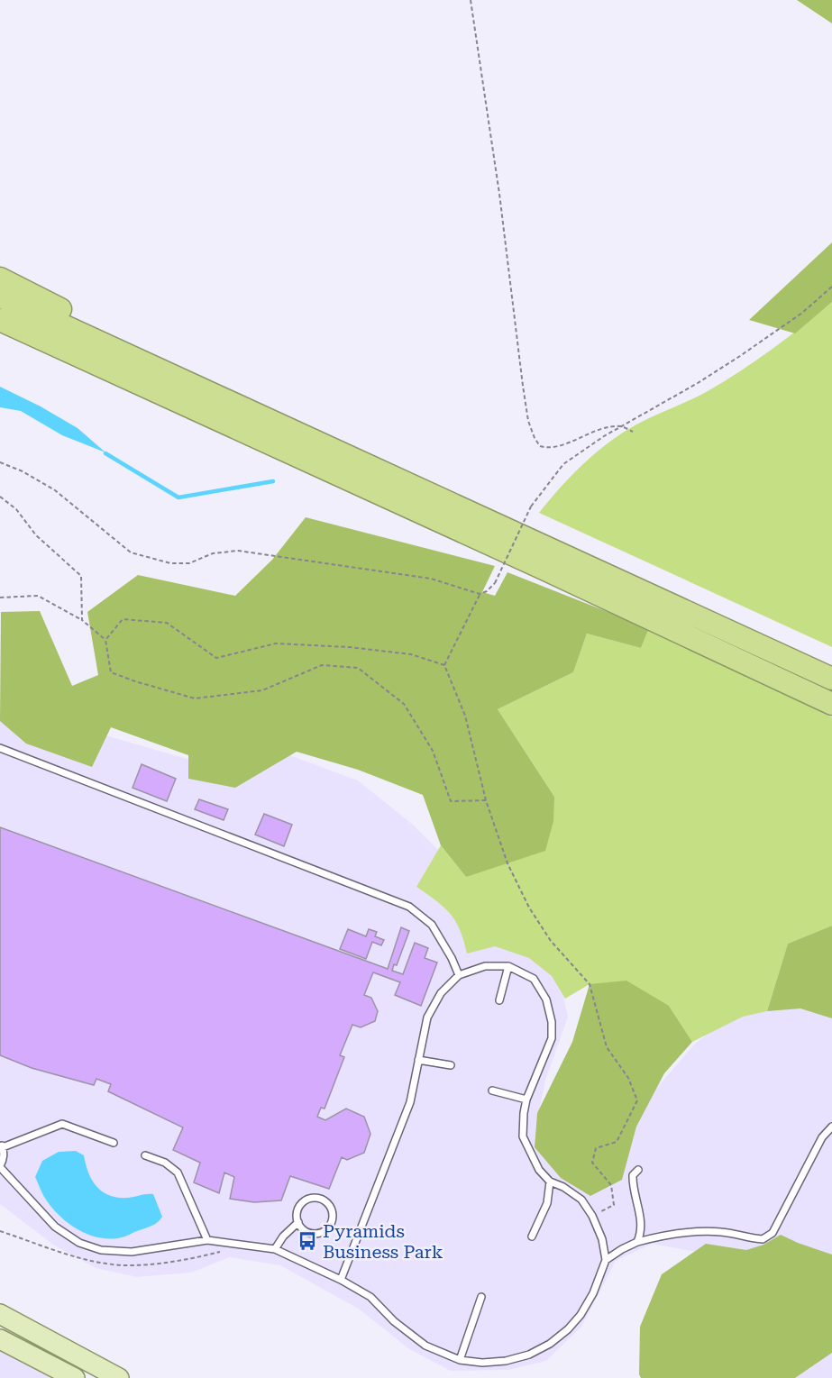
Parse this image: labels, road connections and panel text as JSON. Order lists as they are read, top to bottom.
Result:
{
  "places": {
    "bus stop": ["Pyramids Business Park"]
  }
}
